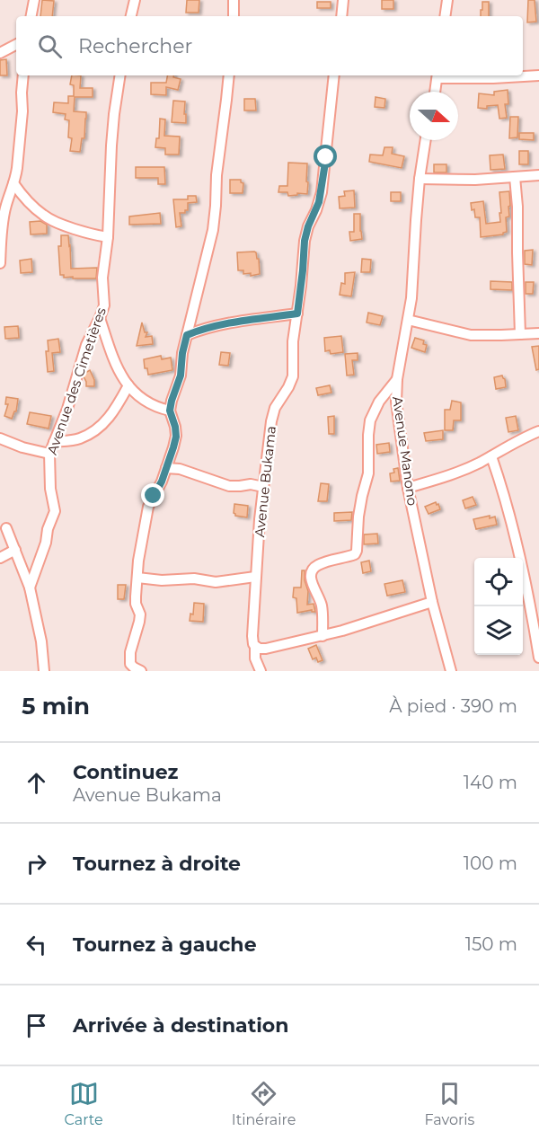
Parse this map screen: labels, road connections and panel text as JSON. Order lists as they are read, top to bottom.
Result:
{
  "streets": {
    "street": ["Avenue des Cimetières", "Avenue Manono", "Avenue Bukama"]
  },
  "north": "right",
  "page": {
    "search": "Rechercher",
    "heading": ["5 min", "À pied · 390 m"],
    "list": [
      ["Continuez", "Avenue Bukama", "140 m"],
      ["Tournez à droite", "100 m"],
      ["Tournez à gauche", "150 m"],
      "Arrivée à destination"
    ],
    "nav": ["Carte", "Itinéraire", "Favoris"]
  }
}
